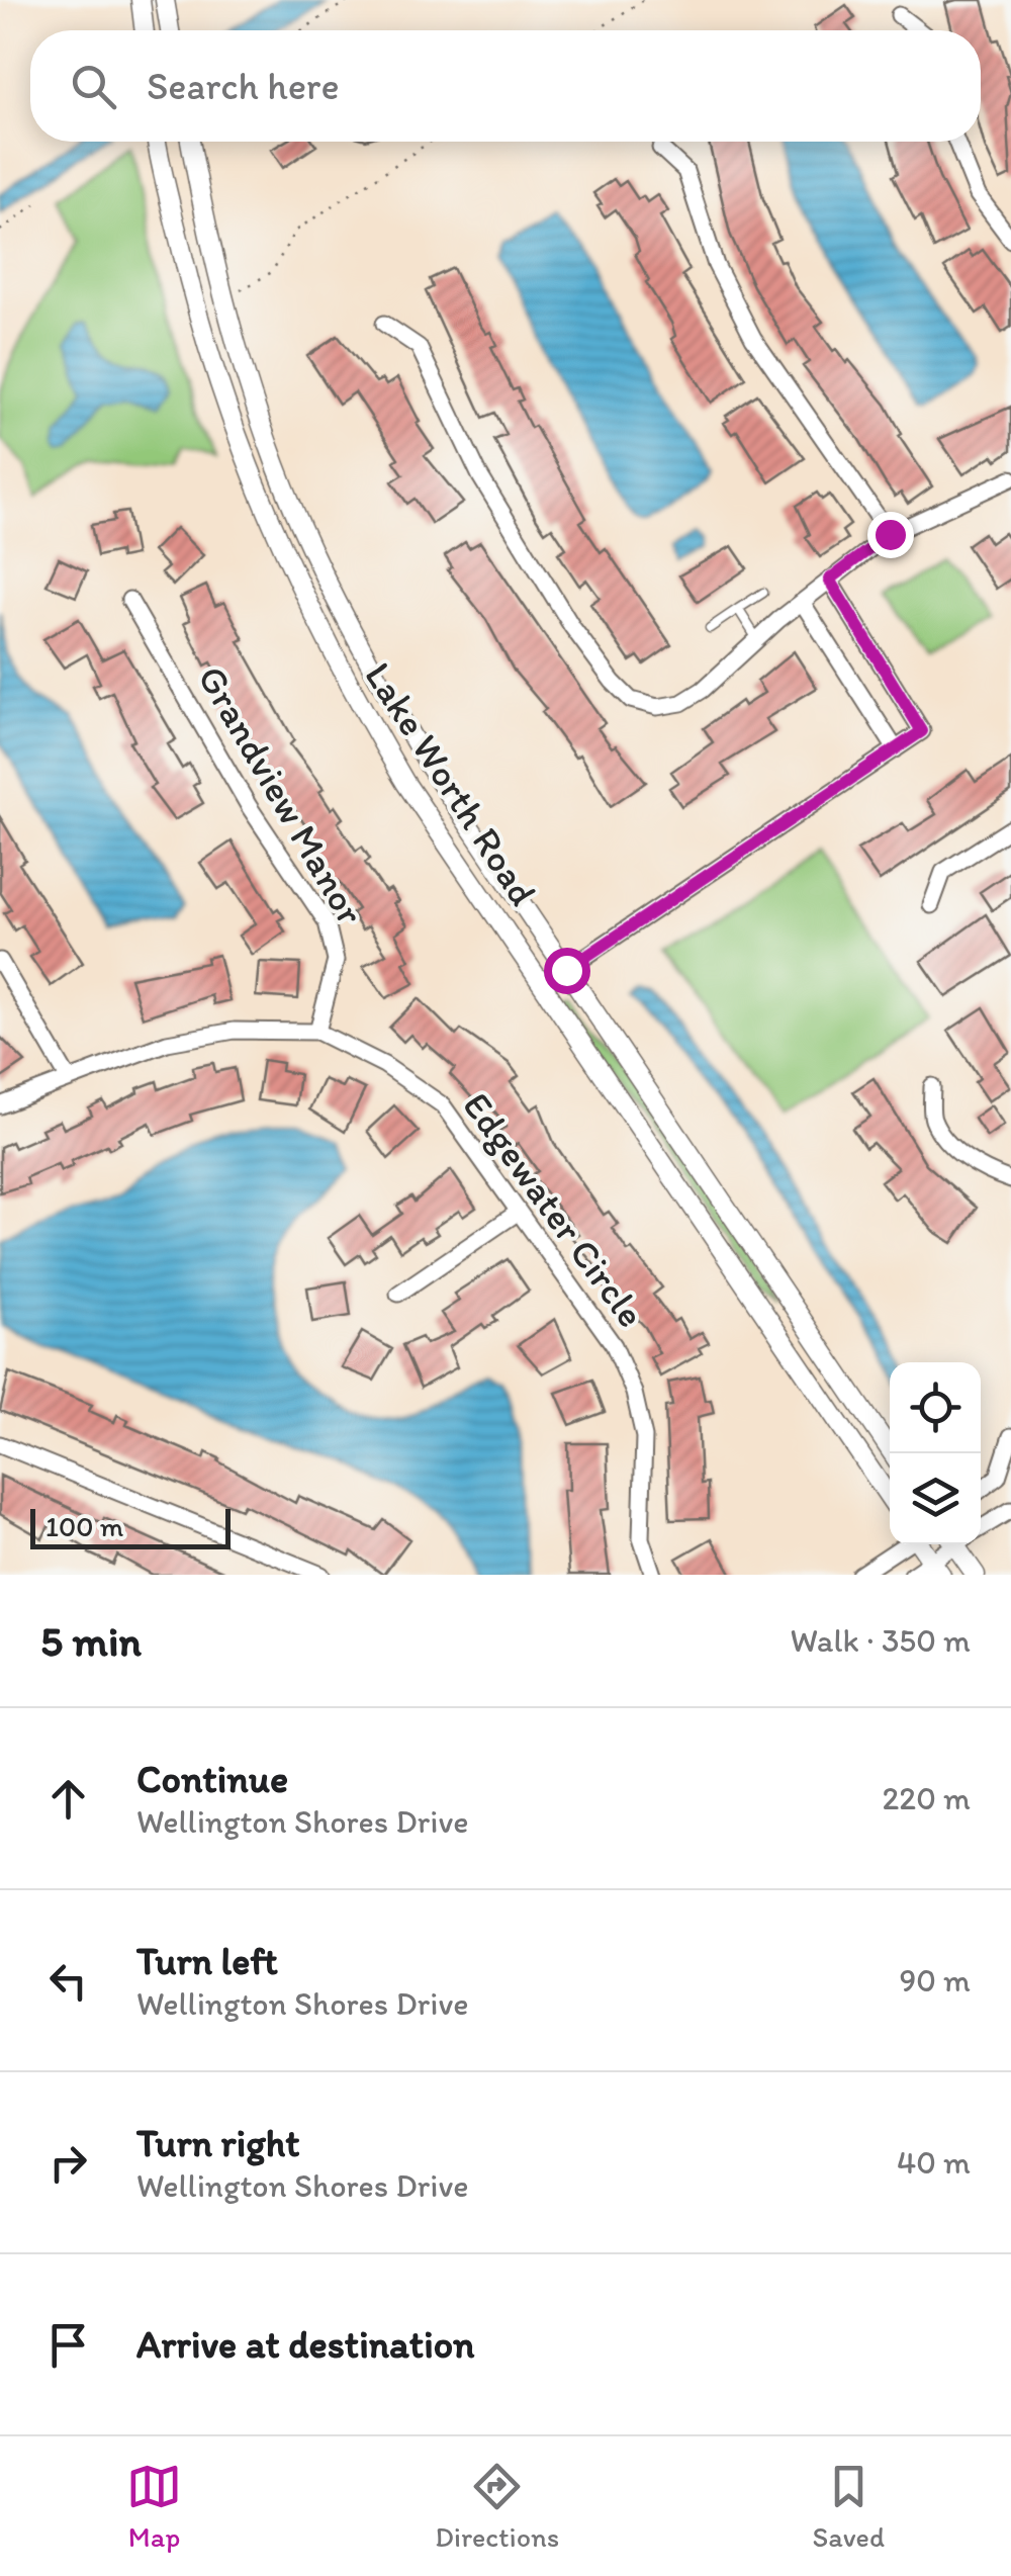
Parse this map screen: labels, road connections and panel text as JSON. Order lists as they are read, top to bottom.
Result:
{
  "streets": {
    "street": ["Lake Worth Road", "Grandview Manor", "Edgewater Circle"]
  },
  "crossings": [
    ["Grandview Manor", "Edgewater Circle"]
  ],
  "scale_bar": "100 m",
  "page": {
    "search": "Search here",
    "scale": "100 m",
    "heading": ["5 min", "Walk · 350 m"],
    "list": [
      ["Continue", "Wellington Shores Drive", "220 m"],
      ["Turn left", "Wellington Shores Drive", "90 m"],
      ["Turn right", "Wellington Shores Drive", "40 m"],
      "Arrive at destination"
    ],
    "nav": ["Map", "Directions", "Saved"]
  }
}
